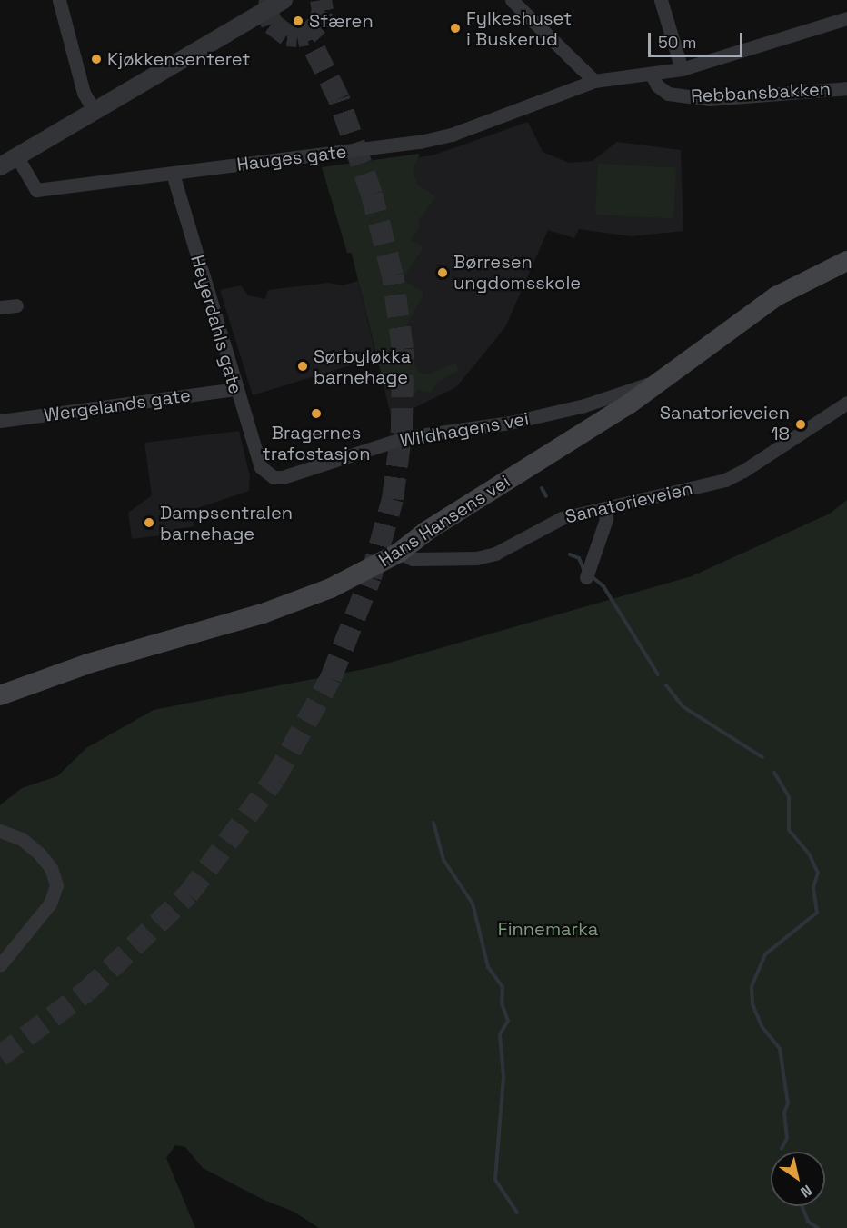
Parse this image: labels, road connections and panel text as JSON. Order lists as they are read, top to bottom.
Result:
{
  "streets": {
    "main road": ["Hans Hansens vei"],
    "street": [
      "Rebbansbakken",
      "Hauges gate",
      "Heyerdahls gate",
      "Wergelands gate",
      "Wildhagens vei",
      "Sanatorieveien"
    ]
  },
  "crossings": [
    ["Rebbansbakken", "Hauges gate"],
    ["Hauges gate", "Heyerdahls gate"],
    ["Heyerdahls gate", "Wergelands gate"],
    ["Heyerdahls gate", "Wildhagens vei"],
    ["Wildhagens vei", "Hans Hansens vei"],
    ["Sanatorieveien", "Hans Hansens vei"]
  ],
  "parks": ["Finnemarka"],
  "places": [
    "Sfæren",
    "Fylkeshuset i Buskerud",
    "Kjøkkensenteret",
    "Børresen ungdomsskole",
    "Sørbyløkka barnehage",
    "Bragernes trafostasjon",
    "Sanatorieveien 18",
    "Dampsentralen barnehage"
  ],
  "scale_bar": "50 m",
  "north": "bottom right"
}
